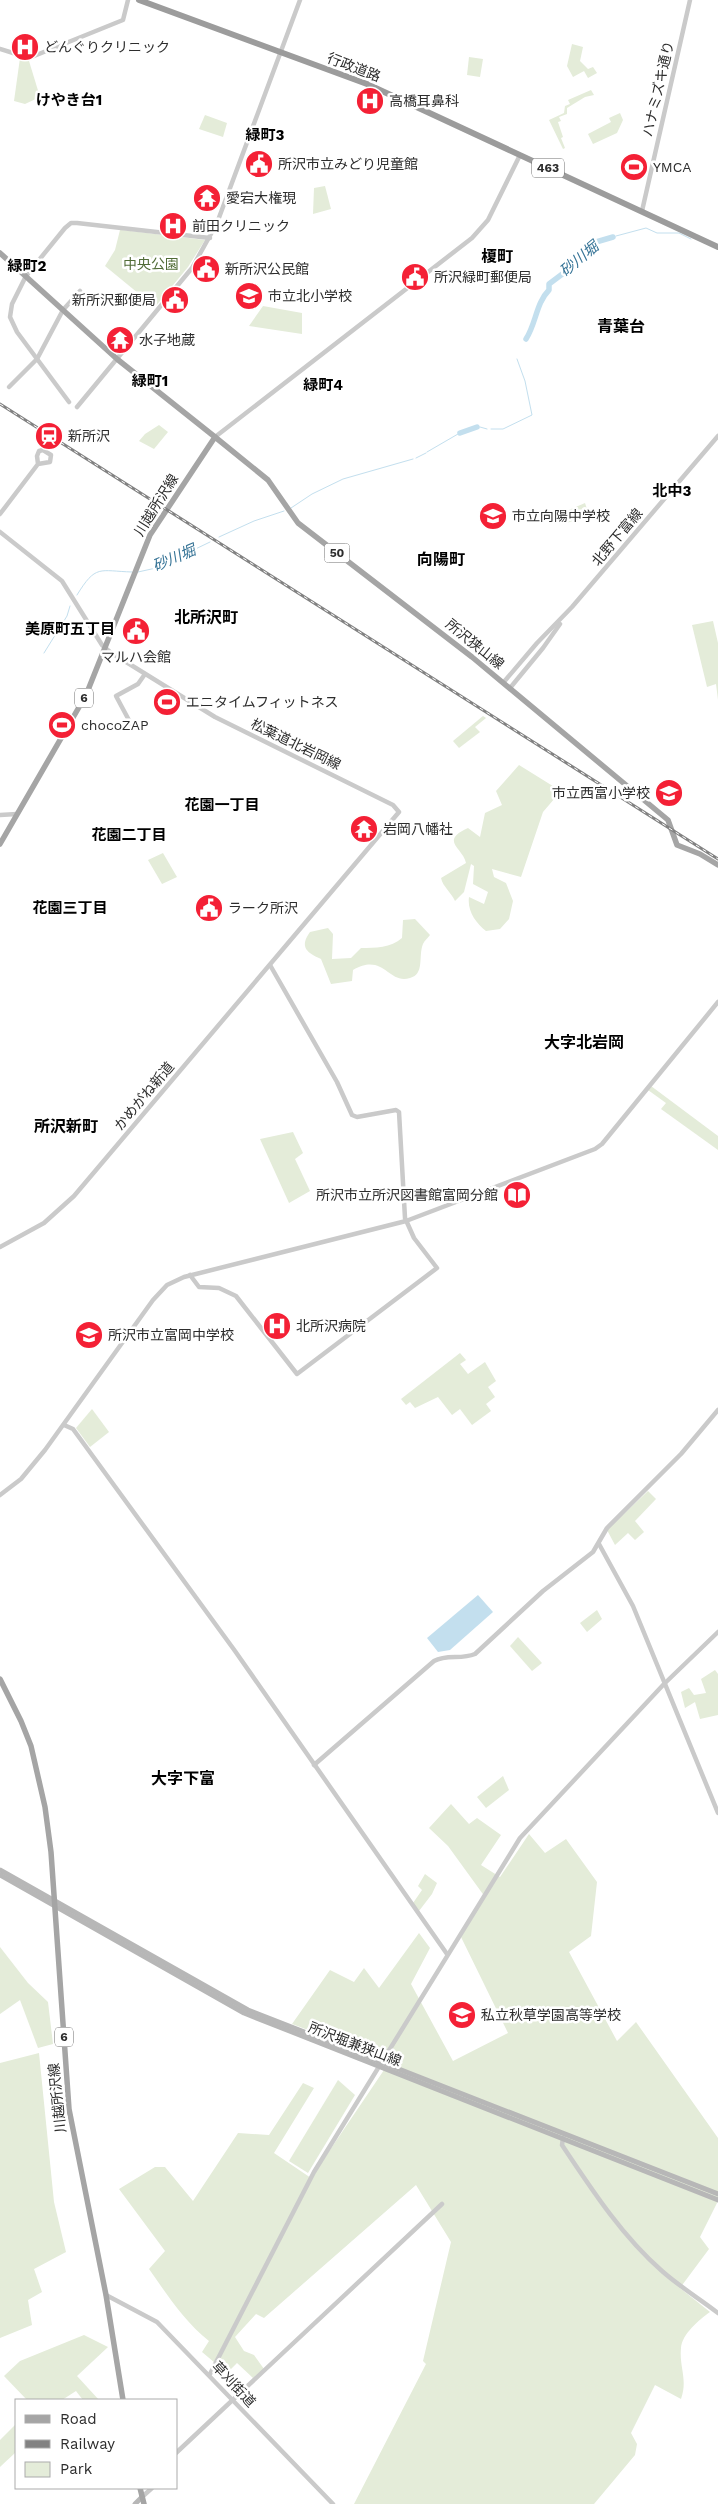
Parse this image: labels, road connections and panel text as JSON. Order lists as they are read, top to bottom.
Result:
{
  "streets": {
    "highway": ["行政道路", "463"],
    "main road": [
      "川越所沢線",
      "50",
      "所沢狭山線",
      "6",
      "所沢堀兼狭山線"
    ],
    "street": [
      "ハナミズキ通り",
      "北野下富線",
      "松葉道北岩岡線",
      "かめがね新道",
      "草刈街道"
    ]
  },
  "crossings": [
    ["行政道路", "ハナミズキ通り"],
    ["川越所沢線", "所沢狭山線"],
    ["川越所沢線", "松葉道北岩岡線"],
    ["川越所沢線", "所沢堀兼狭山線"],
    ["川越所沢線", "草刈街道"],
    ["松葉道北岩岡線", "かめがね新道"]
  ],
  "districts": [
    "けやき台1",
    "緑町3",
    "榎町",
    "緑町2",
    "青葉台",
    "緑町1",
    "緑町4",
    "北中3",
    "向陽町",
    "北所沢町",
    "美原町五丁目",
    "花園一丁目",
    "花園二丁目",
    "花園三丁目",
    "大字北岩岡",
    "所沢新町",
    "大字下富"
  ],
  "water": ["砂川堀"],
  "parks": ["中央公園"],
  "places": {
    "hospital": [
      "どんぐりクリニック",
      "高橋耳鼻科",
      "前田クリニック",
      "北所沢病院"
    ],
    "public building": [
      "所沢市立みどり児童館",
      "新所沢公民館",
      "所沢緑町郵便局",
      "新所沢郵便局",
      "マルハ会館",
      "ラーク所沢"
    ],
    "sports": ["YMCA", "エニタイムフィットネス", "chocoZAP"],
    "temple": ["愛宕大権現", "水子地蔵", "岩岡八幡社"],
    "school or university": [
      "市立北小学校",
      "市立向陽中学校",
      "市立西富小学校",
      "所沢市立富岡中学校",
      "私立秋草学園高等学校"
    ],
    "station": ["新所沢"],
    "library": ["所沢市立所沢図書館富岡分館"]
  },
  "legend": ["Road", "Railway", "Park"]
}
